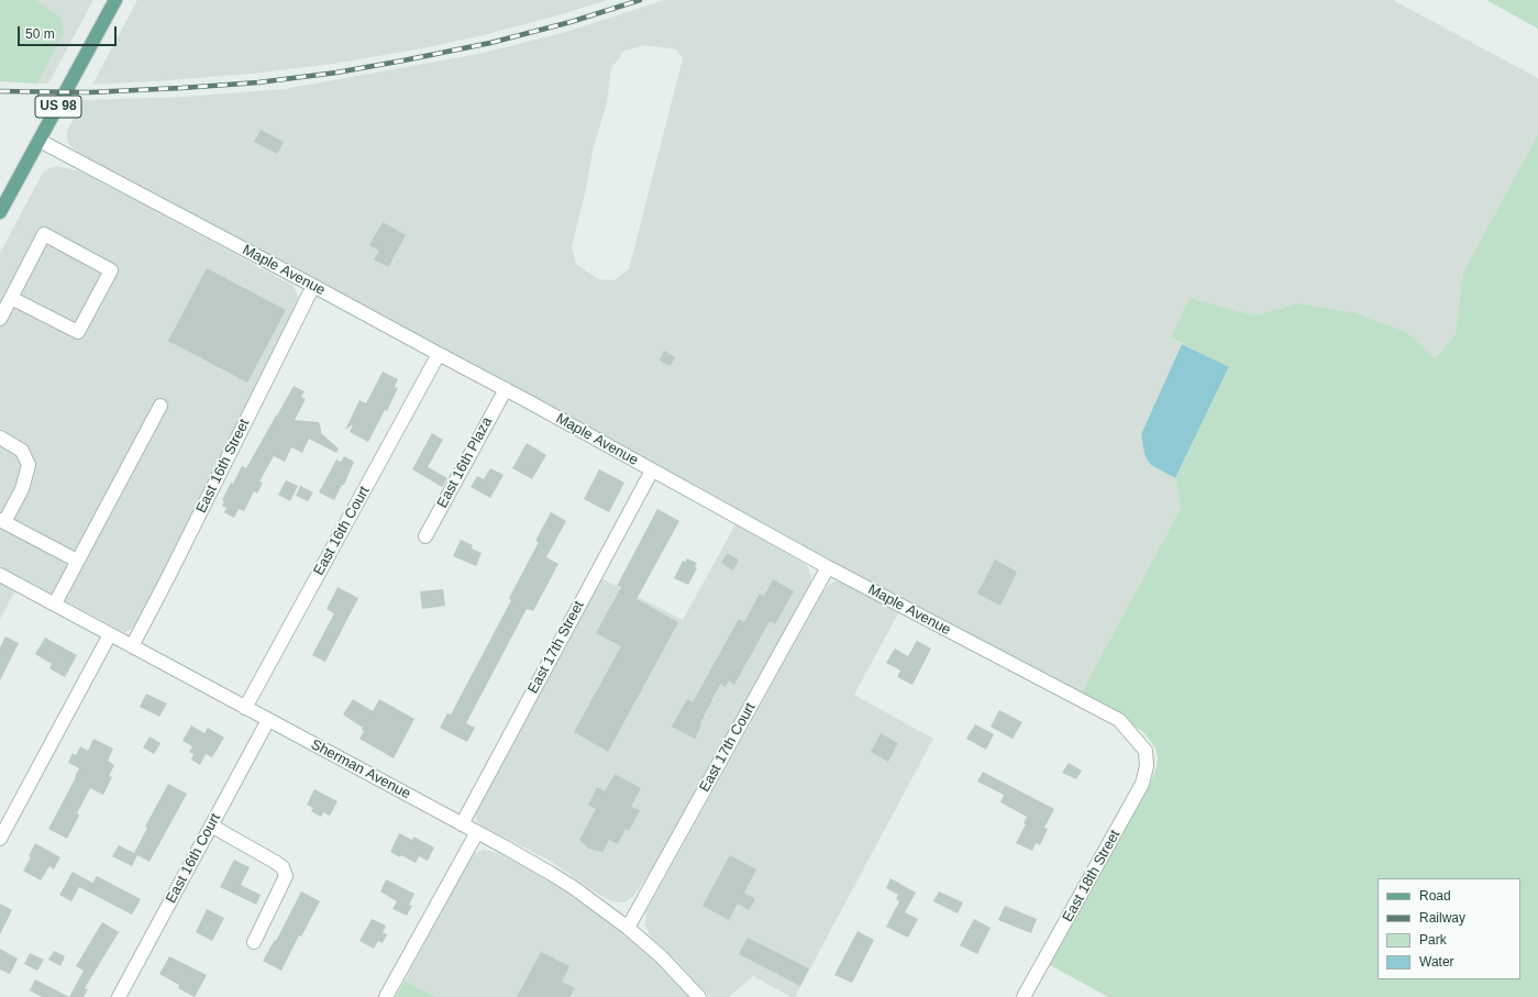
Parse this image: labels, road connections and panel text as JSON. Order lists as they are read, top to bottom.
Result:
{
  "streets": {
    "main road": ["US 98"],
    "street": [
      "Maple Avenue",
      "East 16th Plaza",
      "East 16th Street",
      "East 16th Court",
      "East 17th Street",
      "East 17th Court",
      "Sherman Avenue",
      "East 18th Street"
    ]
  },
  "crossings": [
    ["US 98", "Maple Avenue"],
    ["Maple Avenue", "East 16th Plaza"],
    ["Maple Avenue", "East 16th Street"],
    ["Maple Avenue", "East 16th Court"],
    ["Maple Avenue", "East 17th Street"],
    ["Maple Avenue", "East 17th Court"],
    ["Maple Avenue", "East 18th Street"],
    ["East 16th Street", "Sherman Avenue"],
    ["East 16th Court", "Sherman Avenue"],
    ["East 17th Street", "Sherman Avenue"],
    ["East 17th Court", "Sherman Avenue"]
  ],
  "legend": [
    "Road",
    "Railway",
    "Park",
    "Water"
  ],
  "scale_bar": "50 m"
}
